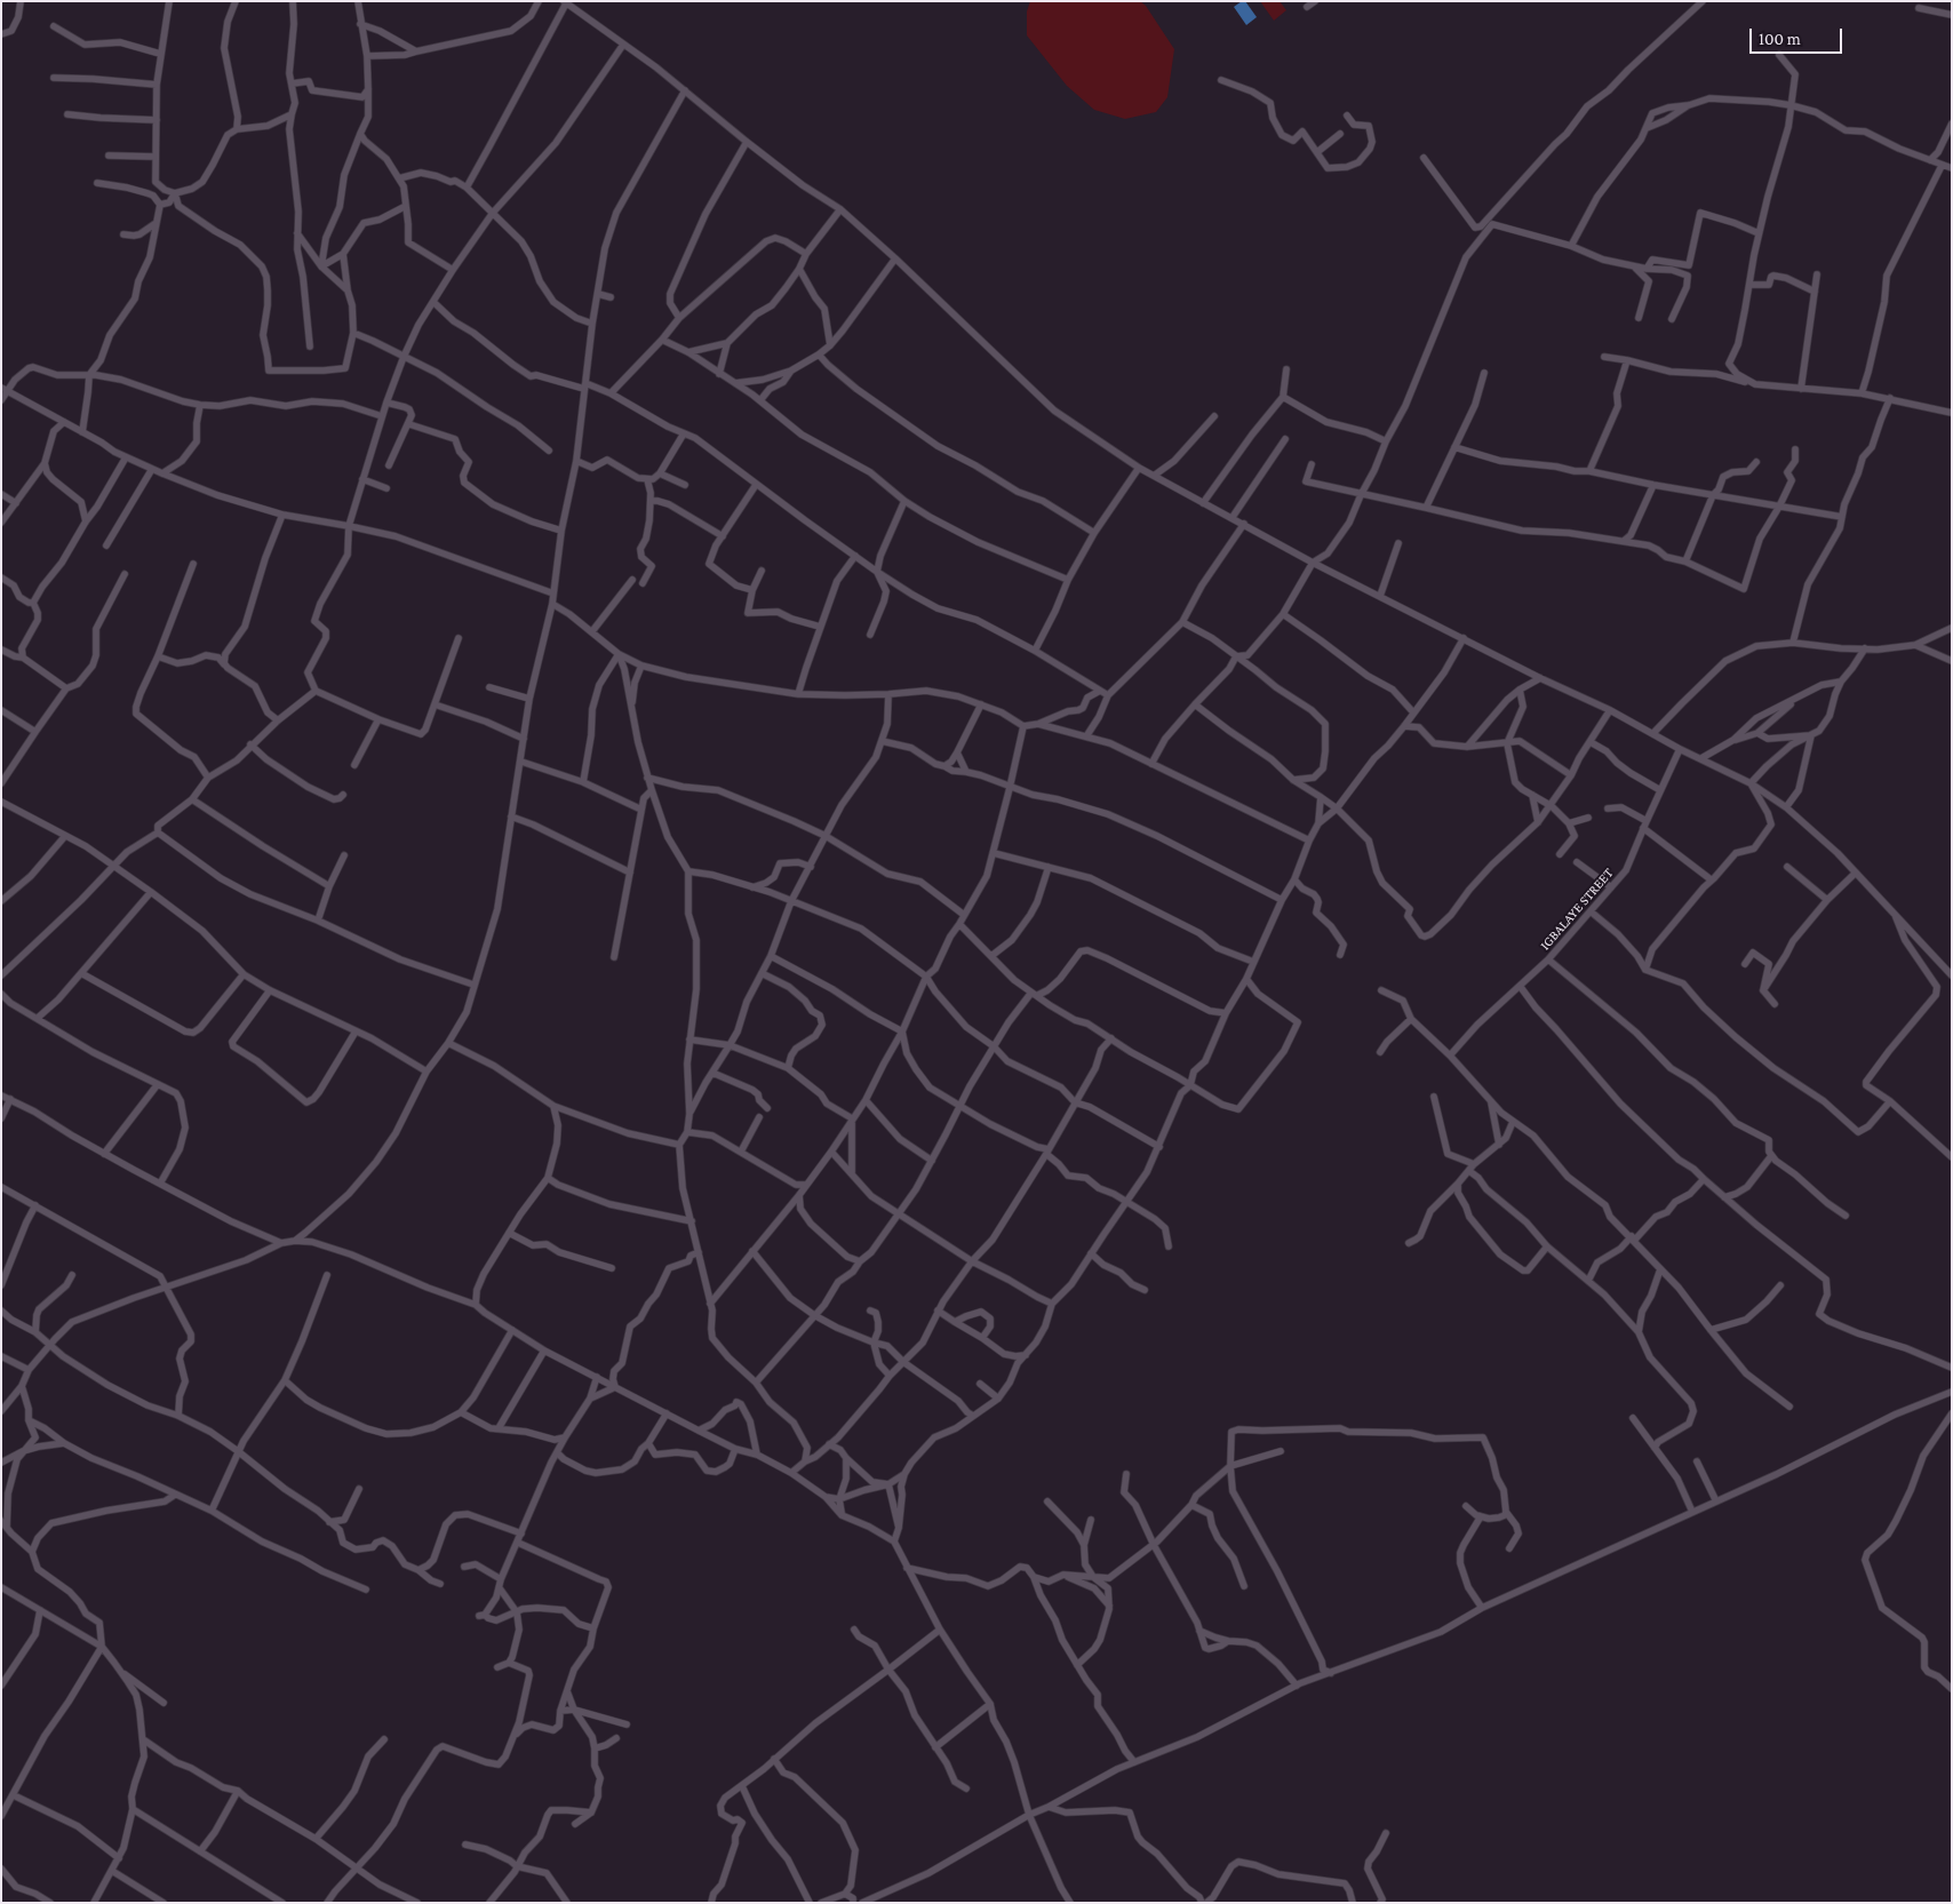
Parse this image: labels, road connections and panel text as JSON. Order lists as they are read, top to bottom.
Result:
{
  "streets": {
    "street": ["IGBALAYE STREET"]
  },
  "scale_bar": "100 m"
}
